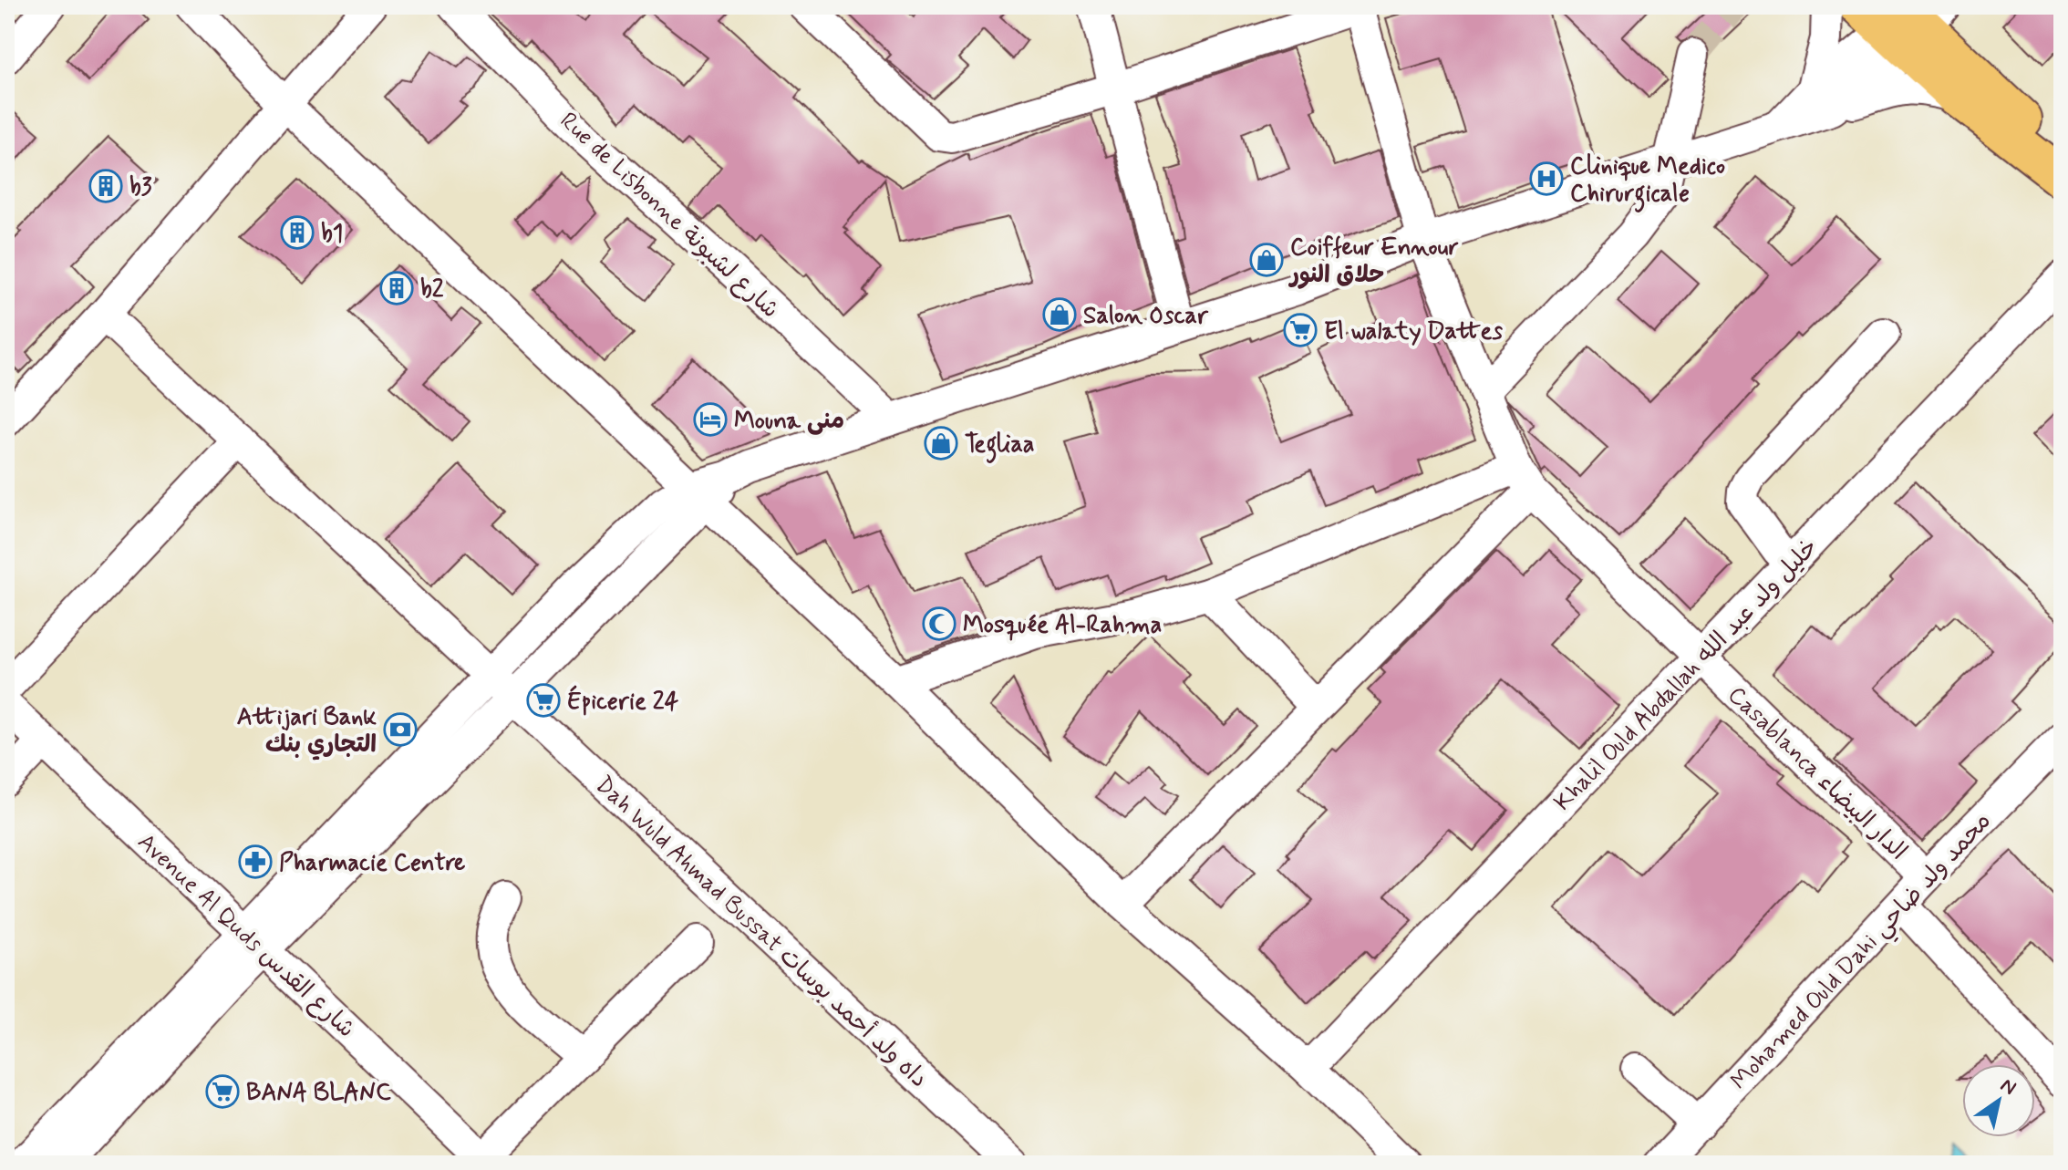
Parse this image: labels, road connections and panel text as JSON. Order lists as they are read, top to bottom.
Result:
{
  "streets": {
    "street": [
      "Rue de Lisbonne شارع لشبونة",
      "Khalil Ould Abdallah خليل ولد عبد الله",
      "Casablanca الدار البيضاء",
      "Dah Wuld Ahmad Bussat داه ولد أحمد بوسات",
      "Avenue Al Quds شارع القدس",
      "Mohamed Ould Dahi محمد ولد ضاحي"
    ]
  },
  "crossings": [
    ["Khalil Ould Abdallah خليل ولد عبد الله", "Casablanca الدار البيضاء"],
    ["Casablanca الدار البيضاء", "Mohamed Ould Dahi محمد ولد ضاحي"]
  ],
  "places": {
    "hospital": ["Clinique Medico Chirurgicale"],
    "building": ["b3", "b1", "b2"],
    "shop": ["Coiffeur Ennour حلاق النور", "Salon Oscar", "Tegliaa"],
    "supermarket": ["El walaty Dattes", "Épicerie 24", "BANA BLANC"],
    "hotel": ["Mouna منى"],
    "mosque": ["Mosquée Al-Rahma"],
    "bank": ["Attijari Bank التجاري بنك"],
    "pharmacy": ["Pharmacie Centre"]
  },
  "north": "top right"
}
